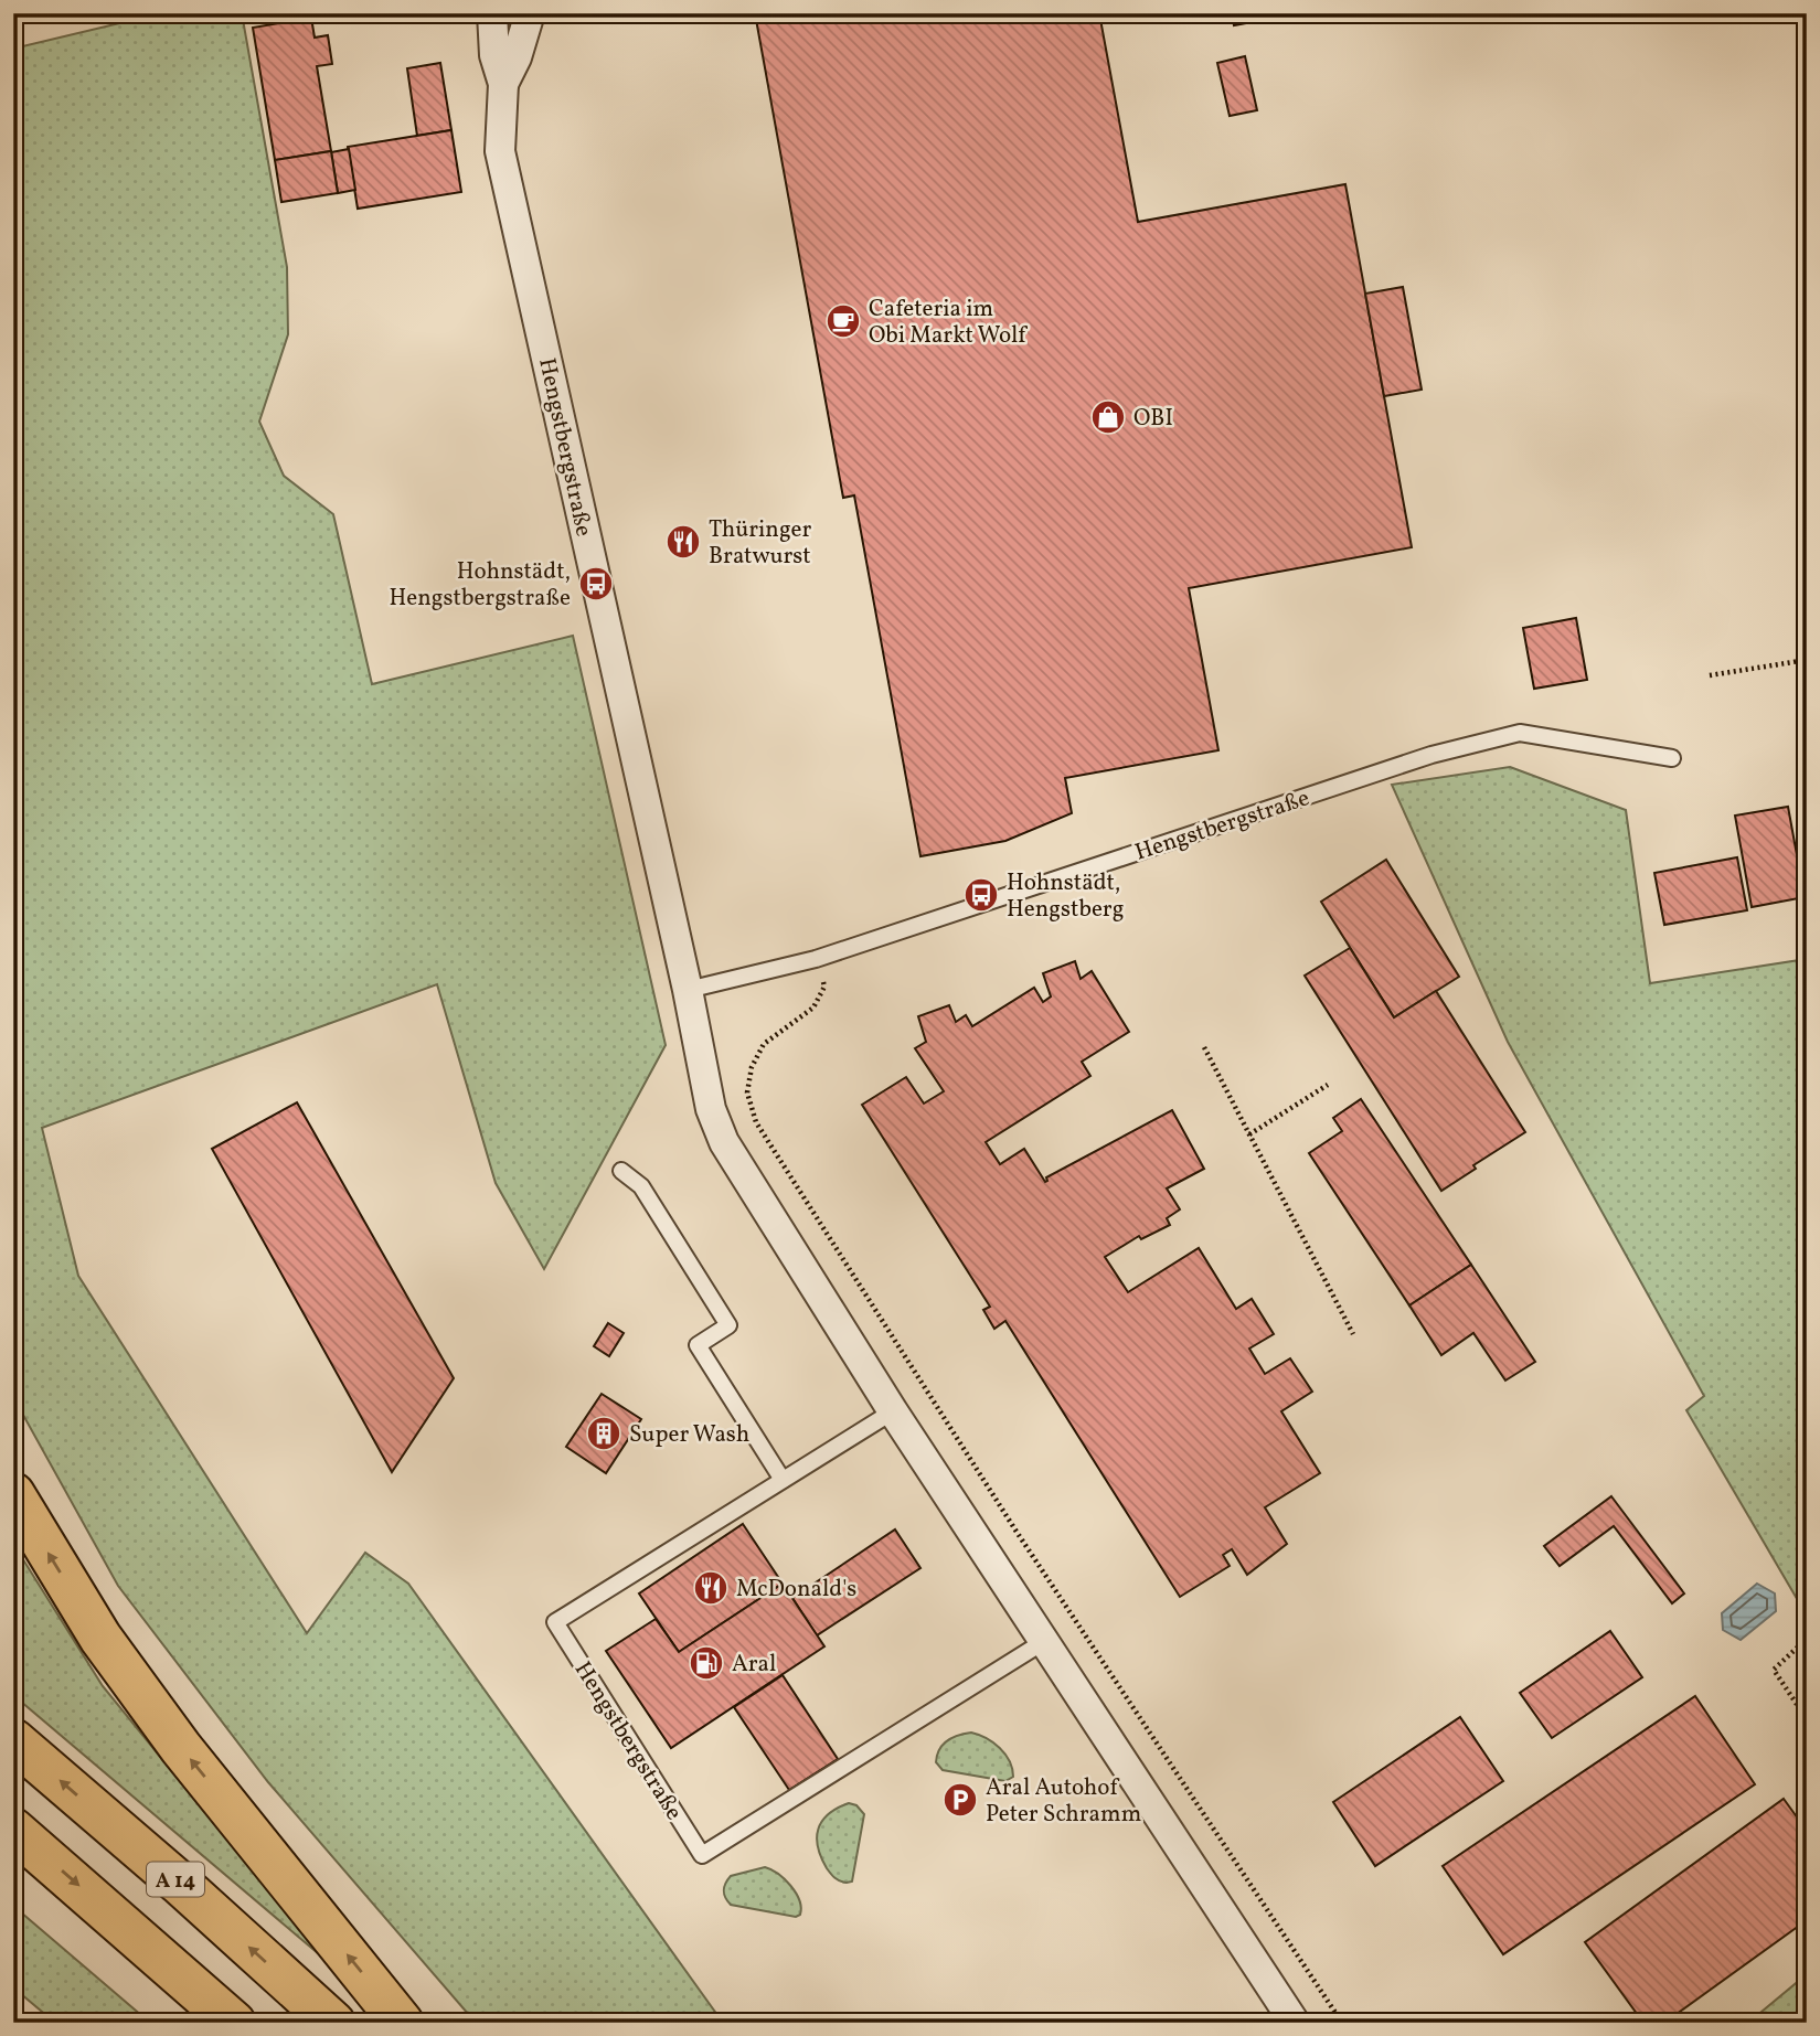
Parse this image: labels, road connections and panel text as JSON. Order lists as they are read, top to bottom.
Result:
{
  "streets": {
    "highway": ["A 14"],
    "street": ["Hengstbergstraße"]
  },
  "places": {
    "cafe": ["Cafeteria im Obi Markt Wolf"],
    "shop": ["OBI"],
    "restaurant": ["Thüringer Bratwurst", "McDonald's"],
    "bus stop": ["Hohnstädt, Hengstbergstraße", "Hohnstädt, Hengstberg"],
    "building": ["Super Wash"],
    "fuel station": ["Aral"],
    "parking": ["Aral Autohof Peter Schramm"]
  }
}
